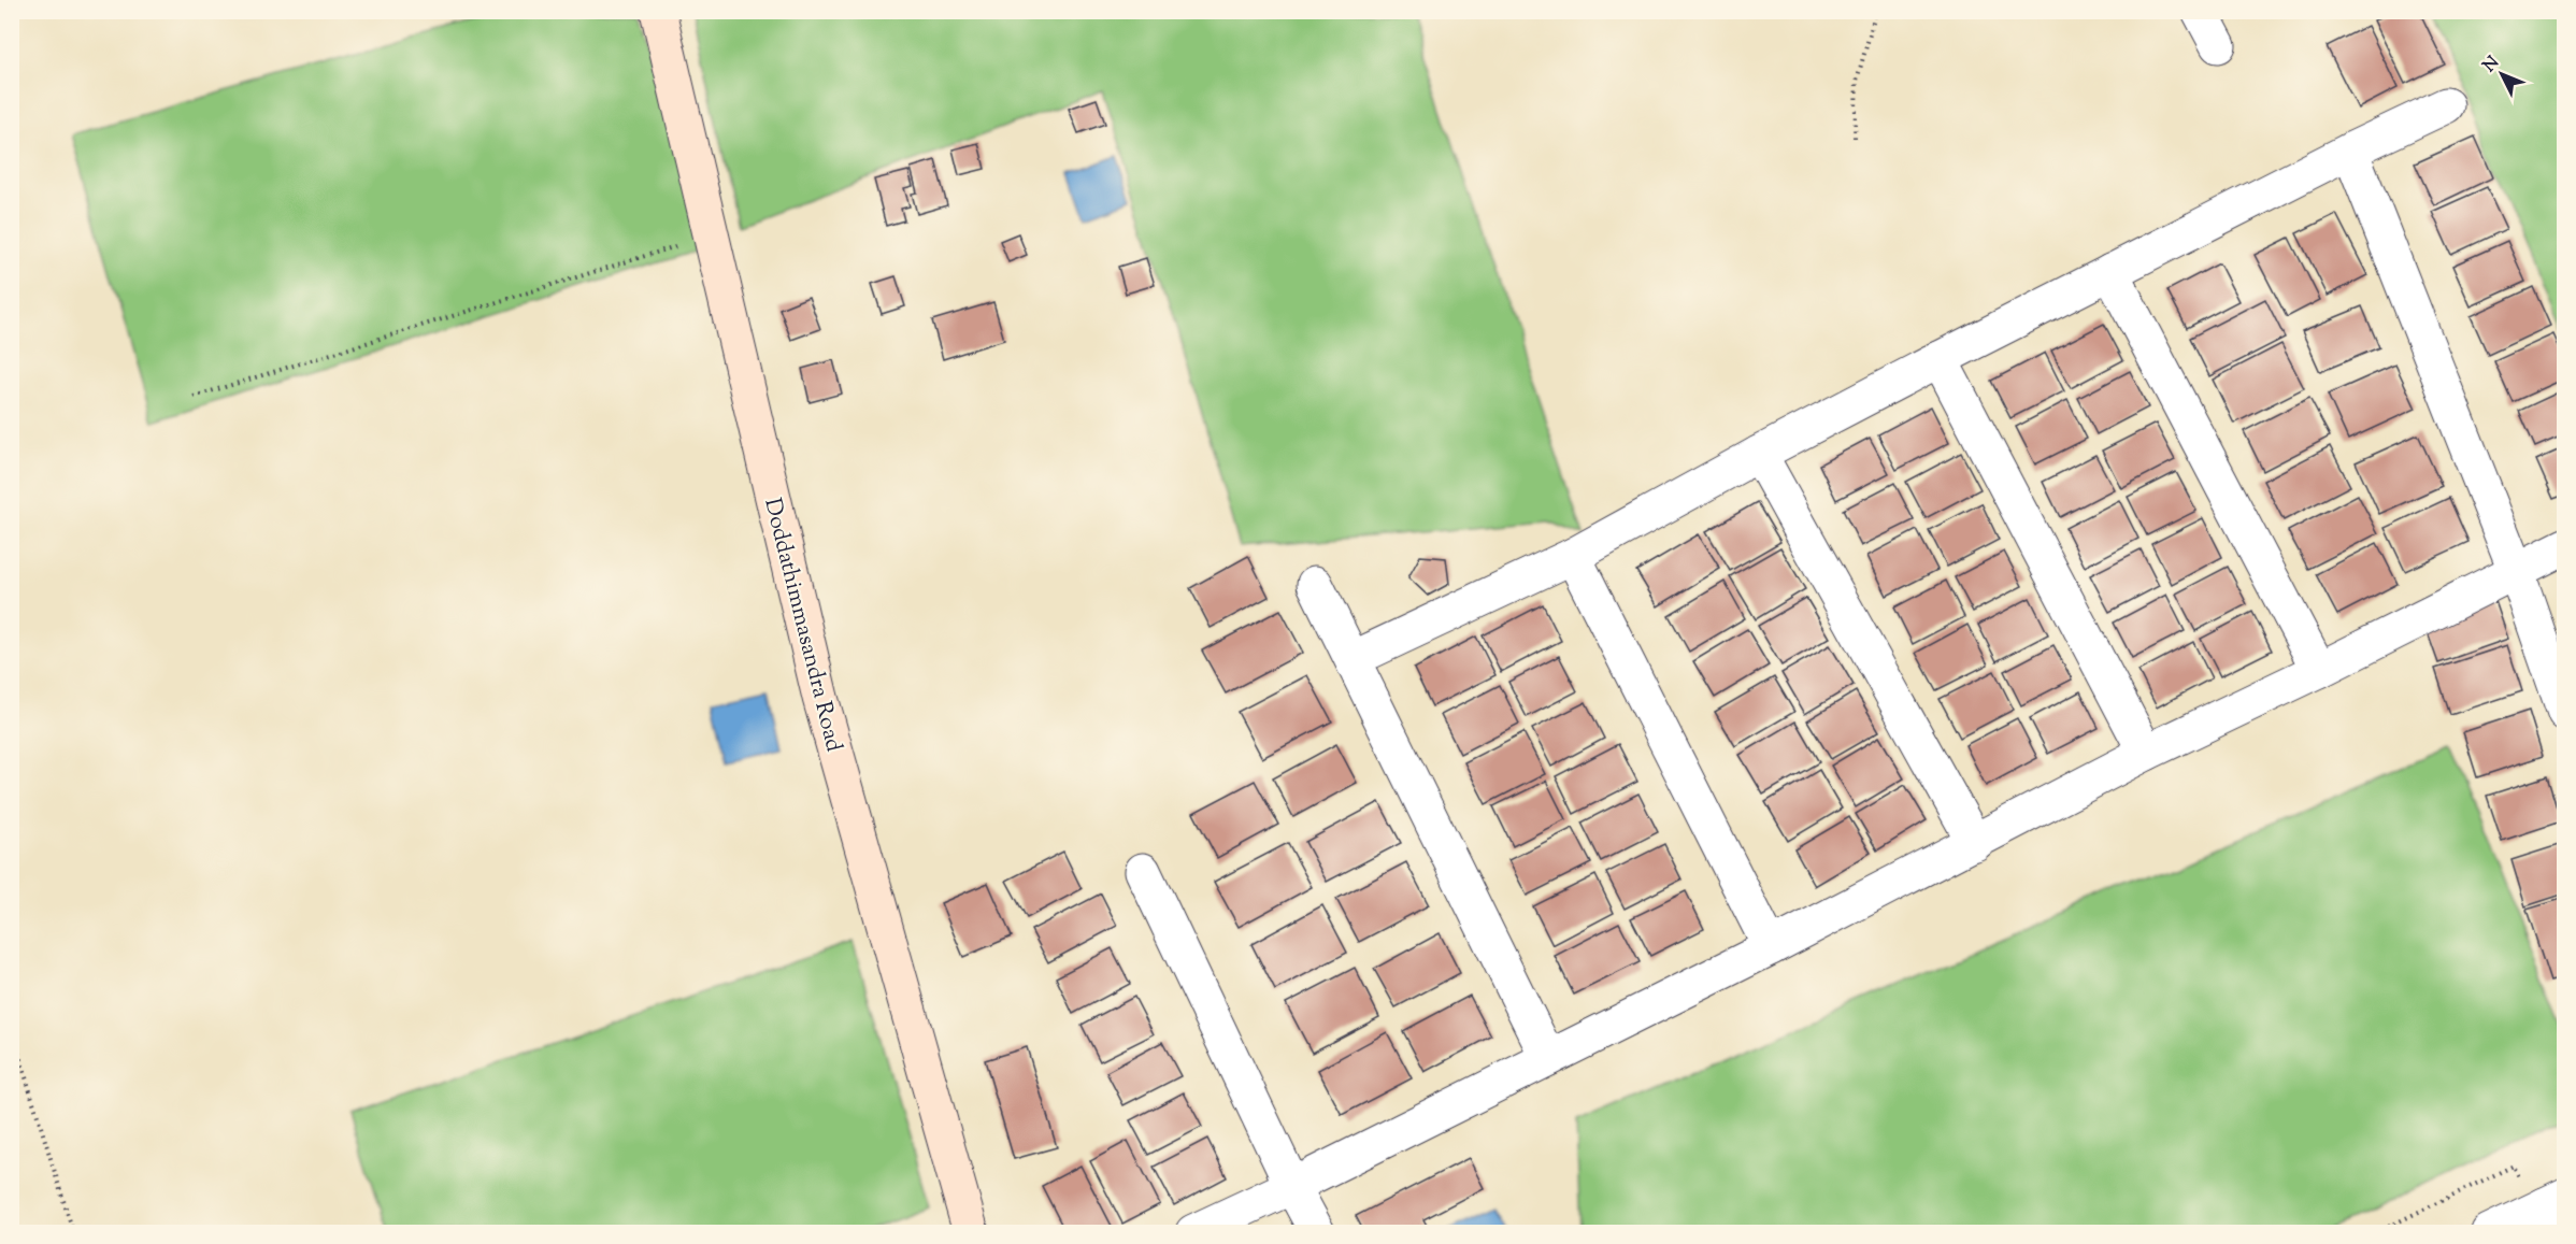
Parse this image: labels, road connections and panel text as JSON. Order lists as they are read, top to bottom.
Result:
{
  "streets": {
    "street": ["Doddathimmasandra Road"]
  },
  "north": "top left"
}
